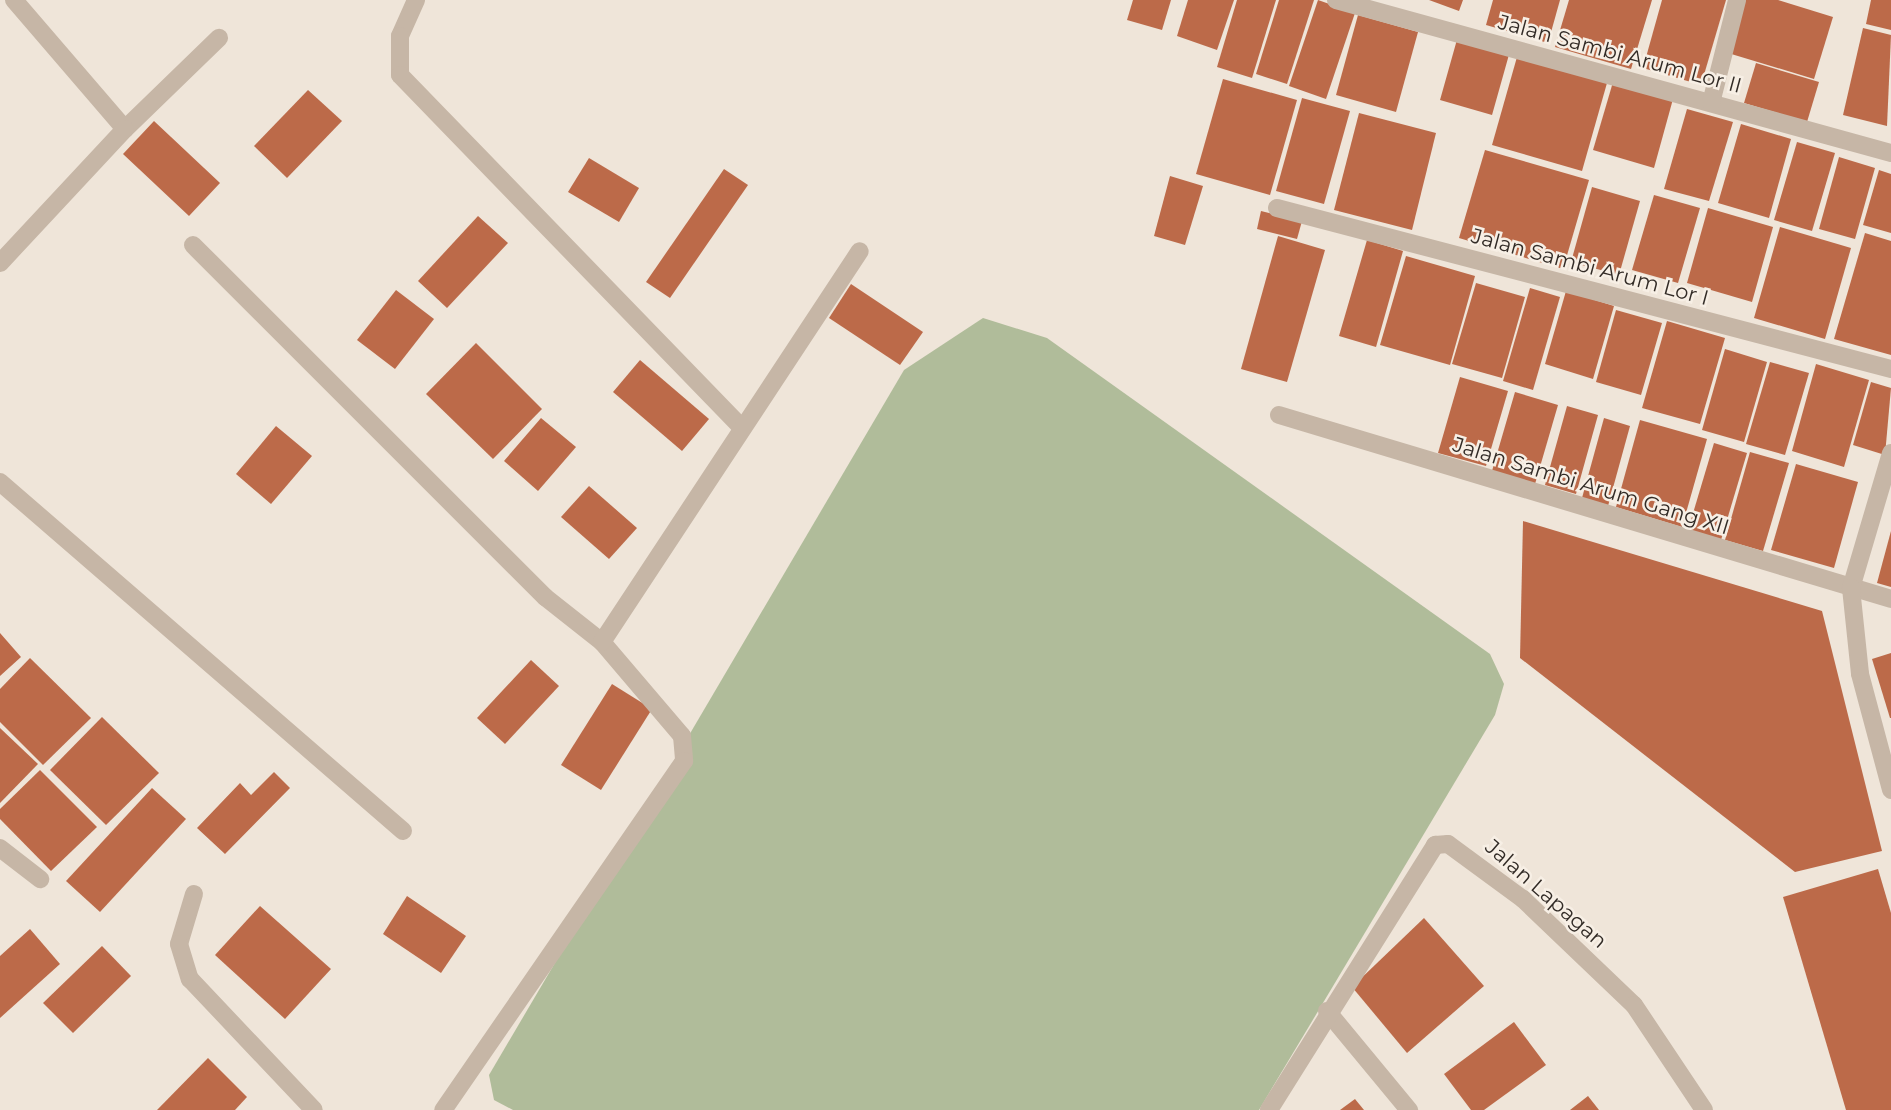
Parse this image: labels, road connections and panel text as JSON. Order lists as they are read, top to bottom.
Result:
{
  "streets": {
    "street": [
      "Jalan Sambi Arum Lor II",
      "Jalan Sambi Arum Lor I",
      "Jalan Sambi Arum Gang XII",
      "Jalan Lapagan"
    ]
  }
}
